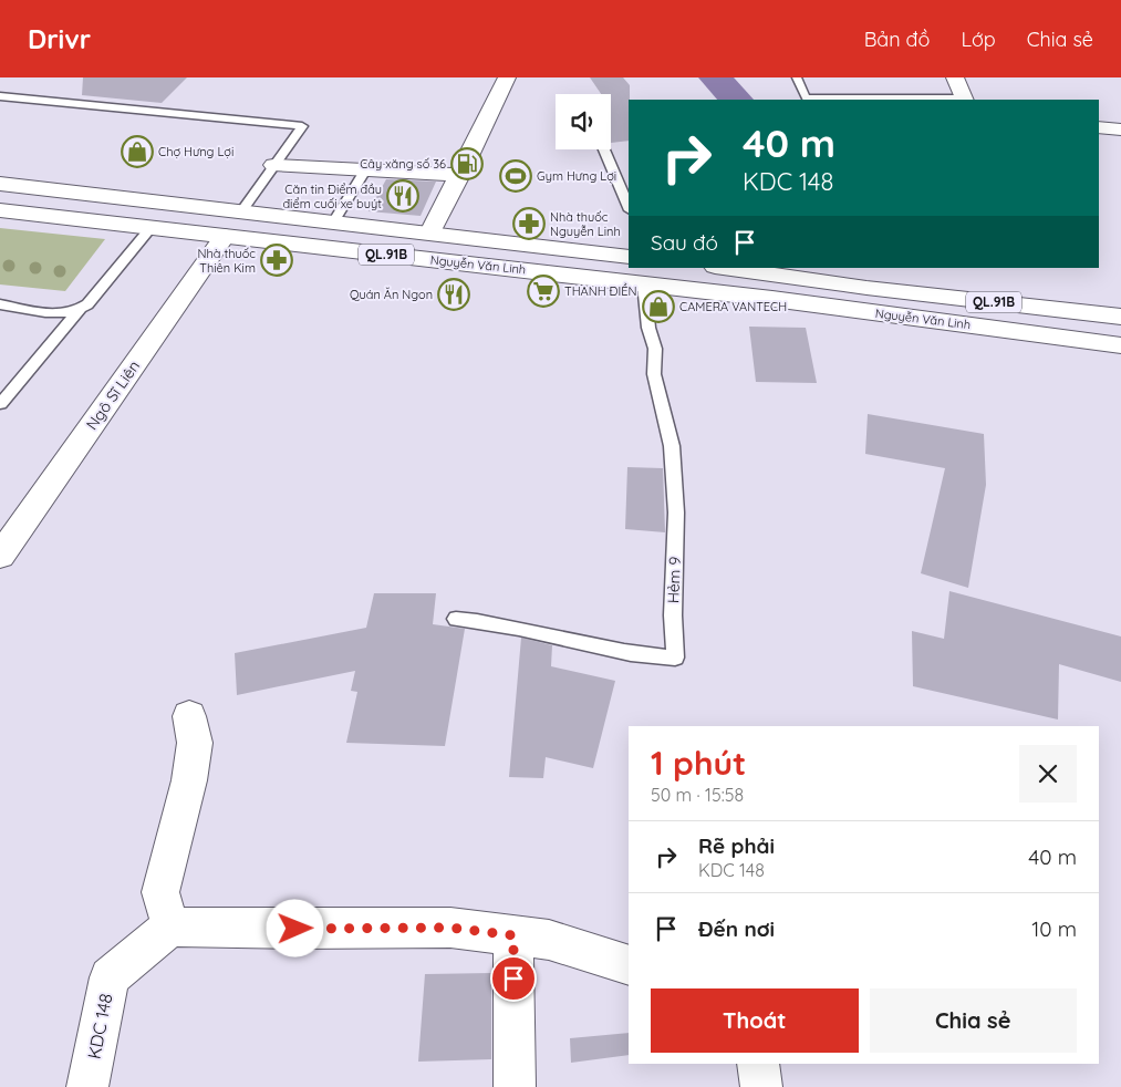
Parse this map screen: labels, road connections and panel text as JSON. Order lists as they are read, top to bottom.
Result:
{
  "streets": {
    "main road": [
      "QL.91B",
      "Nguyễn Văn Linh",
      "Ngô Sĩ Liên",
      "KDC 148"
    ],
    "lane": ["Hẻm 9"]
  },
  "crossings": [
    ["Nguyễn Văn Linh", "Ngô Sĩ Liên"],
    ["Nguyễn Văn Linh", "Hẻm 9"]
  ],
  "places": {
    "shop": ["Chợ Hưng Lợi", "CAMERA VANTECH"],
    "fuel station": ["Cây xăng số 36"],
    "sports": ["Gym Hưng Lợi"],
    "restaurant": ["Căn tin Điểm đầu điểm cuối xe buýt", "Quán Ăn Ngon"],
    "pharmacy": ["Nhà thuốc Nguyễn Linh", "Nhà thuốc Thiên Kim"],
    "supermarket": ["THANH ĐIỀN"]
  },
  "page": {
    "header": "Drivr",
    "nav": ["Bản đồ", "Lớp", "Chia sẻ"],
    "turn": ["40 m", "KDC 148"],
    "then": "Sau đó",
    "heading": ["1 phút", "50 m · 15:58"],
    "list": [
      {
        "name": "Rẽ phải",
        "note": "KDC 148",
        "value": "40 m"
      },
      {
        "name": "Đến nơi",
        "value": "10 m"
      }
    ],
    "buttons": ["Thoát", "Chia sẻ"]
  }
}
